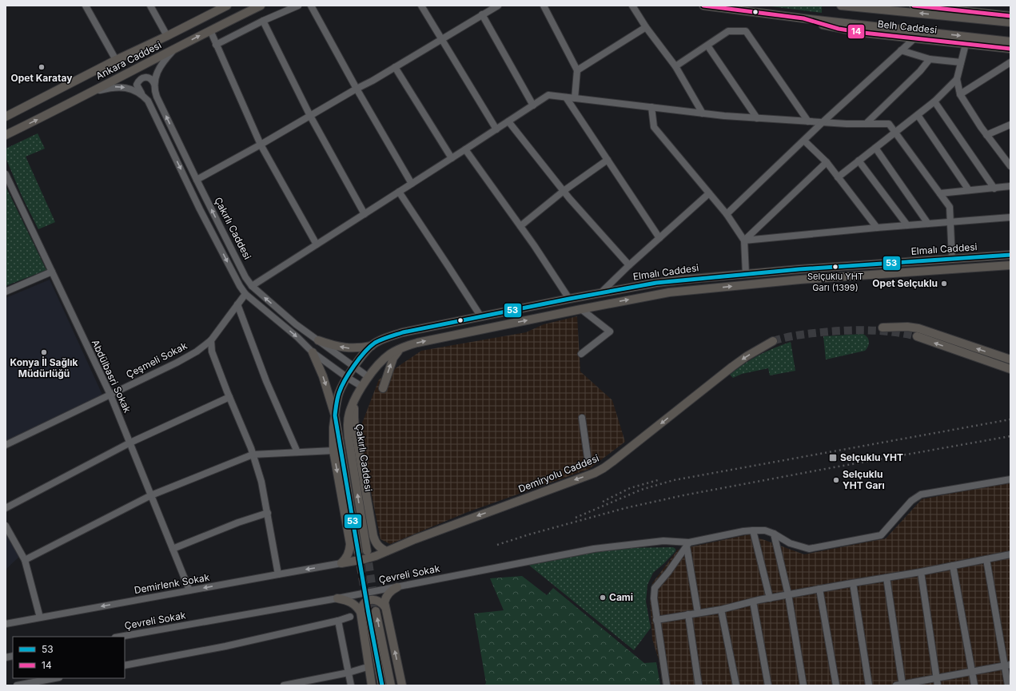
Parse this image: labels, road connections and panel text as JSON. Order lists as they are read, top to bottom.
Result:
{
  "streets": {
    "main road": [
      "Belh Caddesi",
      "Ankara Caddesi",
      "Çakırlı Caddesi",
      "Elmalı Caddesi",
      "Demiryolu Caddesi"
    ],
    "street": [
      "Çeşmeli Sokak",
      "Abdülbasri Sokak",
      "Çevreli Sokak",
      "Demirlenk Sokak"
    ]
  },
  "crossings": [
    ["Çakırlı Caddesi", "Elmalı Caddesi"],
    ["Çakırlı Caddesi", "Çeşmeli Sokak"],
    ["Çeşmeli Sokak", "Abdülbasri Sokak"],
    ["Abdülbasri Sokak", "Demirlenk Sokak"],
    ["Demiryolu Caddesi", "Demirlenk Sokak"]
  ],
  "one_way": ["Demiryolu Caddesi"],
  "places": {
    "other": [
      "Opet Karatay",
      "Selçuklu YHT Garı (1399)",
      "Opet Selçuklu",
      "Konya İl Sağlık Müdürlüğü",
      "Selçuklu YHT Garı",
      "Cami"
    ],
    "transit": ["Selçuklu YHT"]
  },
  "lines": ["transit line 14", "transit line 53"],
  "legend": ["53", "14"]
}
